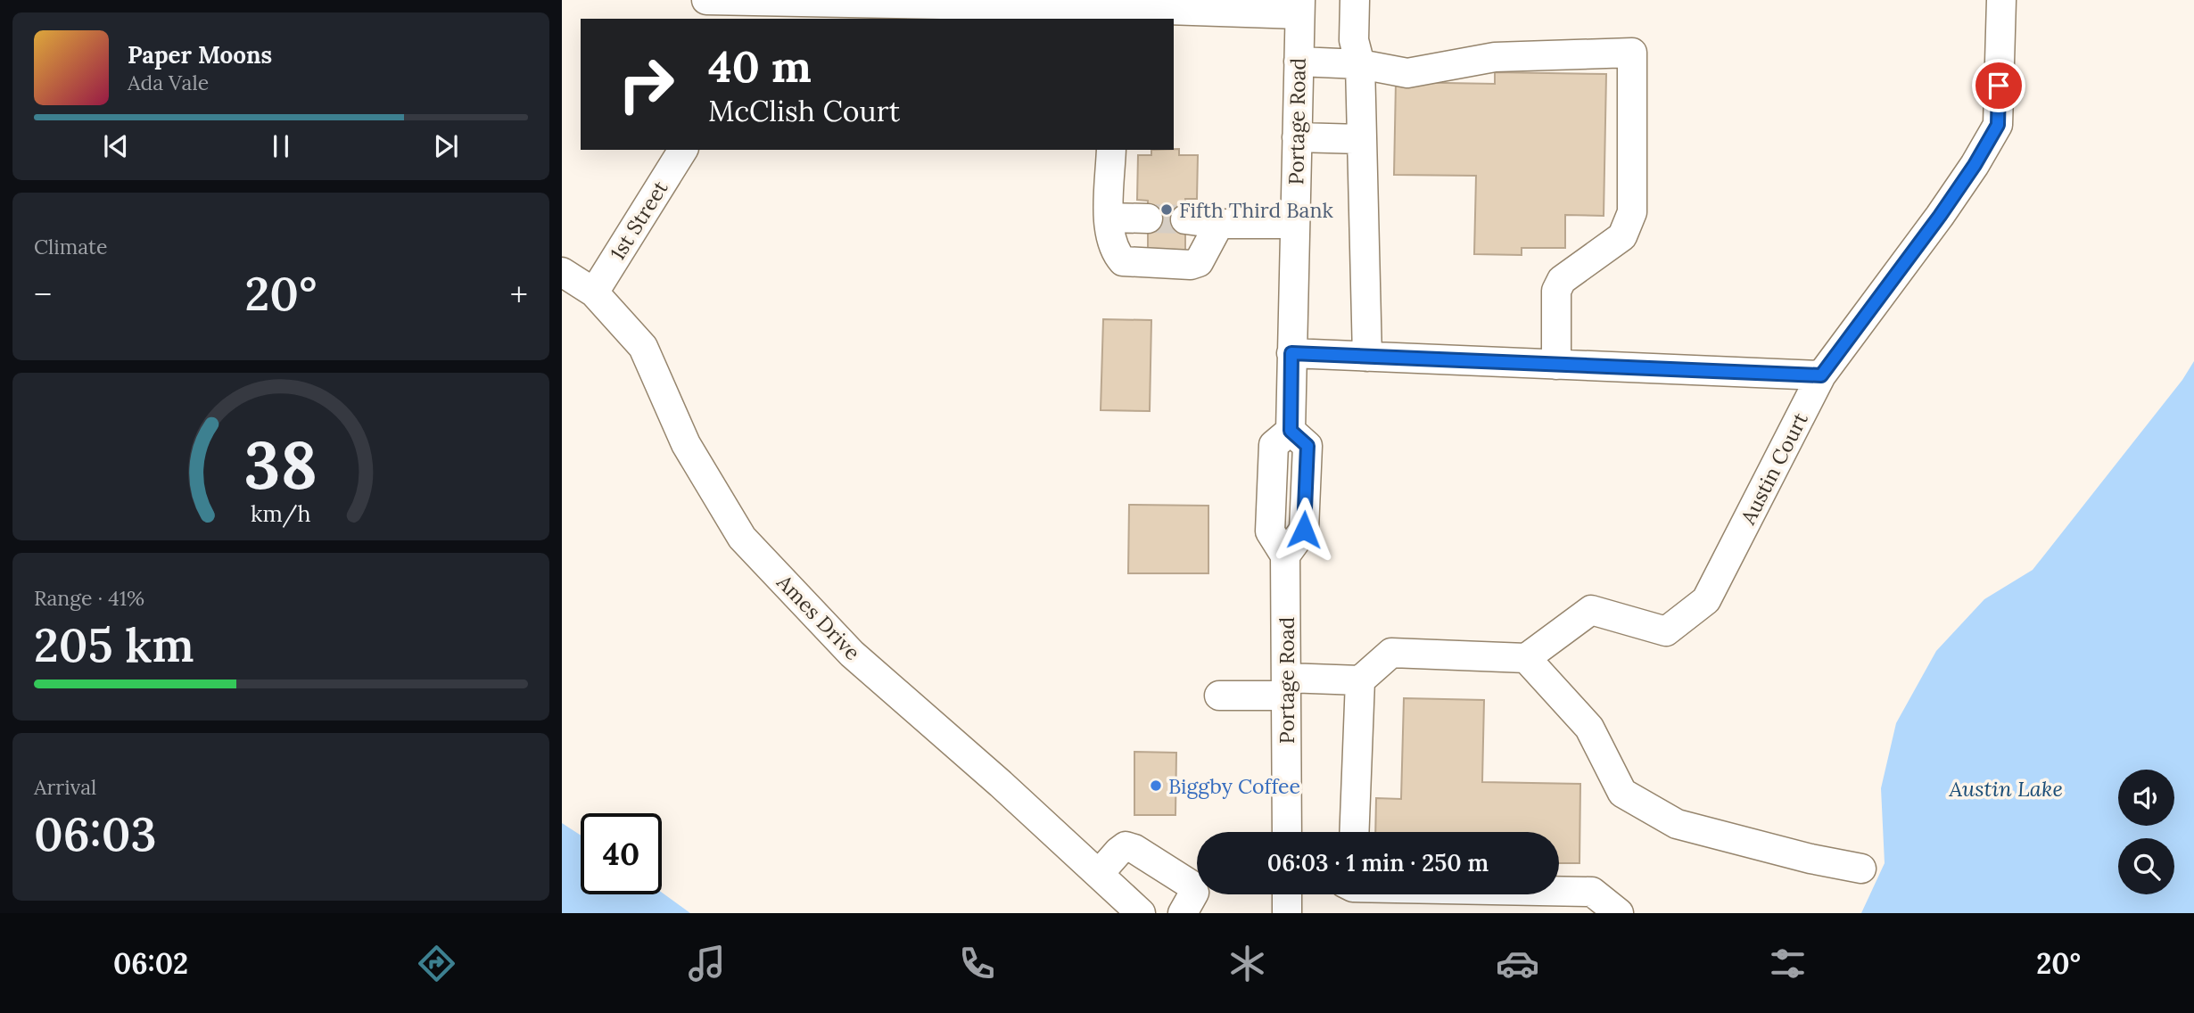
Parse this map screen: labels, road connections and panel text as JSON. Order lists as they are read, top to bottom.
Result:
{
  "streets": {
    "street": [
      "Portage Road",
      "1st Street",
      "Austin Court",
      "Ames Drive"
    ]
  },
  "crossings": [
    ["1st Street", "Ames Drive"]
  ],
  "water": ["Austin Lake"],
  "places": ["Fifth Third Bank", "Biggby Coffee"],
  "page": {
    "turn": ["40 m", "McClish Court"],
    "song": ["Paper Moons", "Ada Vale"],
    "tile": [
      "Climate",
      ["Range · 41%", "205 km"],
      ["Arrival", "06:03"]
    ],
    "heat": ["−", "20°", "+"],
    "limit": "40",
    "trip": "06:03 · 1 min · 250 m",
    "tabs": ["06:02", "20°"],
    "gauge": ["38", "km/h"]
  }
}
